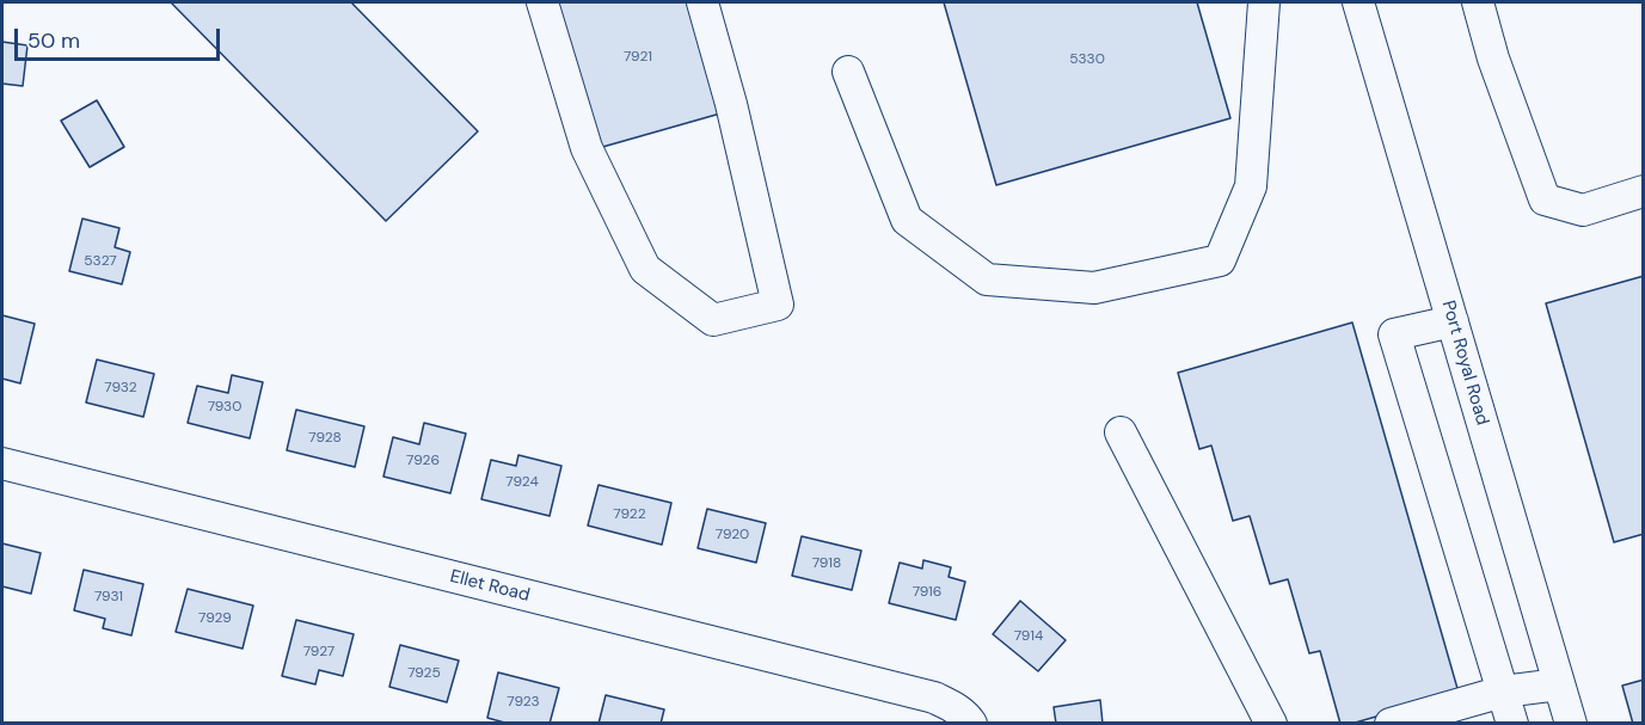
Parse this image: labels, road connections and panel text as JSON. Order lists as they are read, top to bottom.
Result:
{
  "streets": {
    "street": ["Port Royal Road", "Ellet Road"]
  },
  "house_numbers": [
    "7921",
    "5330",
    "5327",
    "7932",
    "7930",
    "7928",
    "7926",
    "7924",
    "7922",
    "7920",
    "7918",
    "7916",
    "7931",
    "7929",
    "7914",
    "7927",
    "7925",
    "7923"
  ],
  "scale_bar": "50 m"
}
